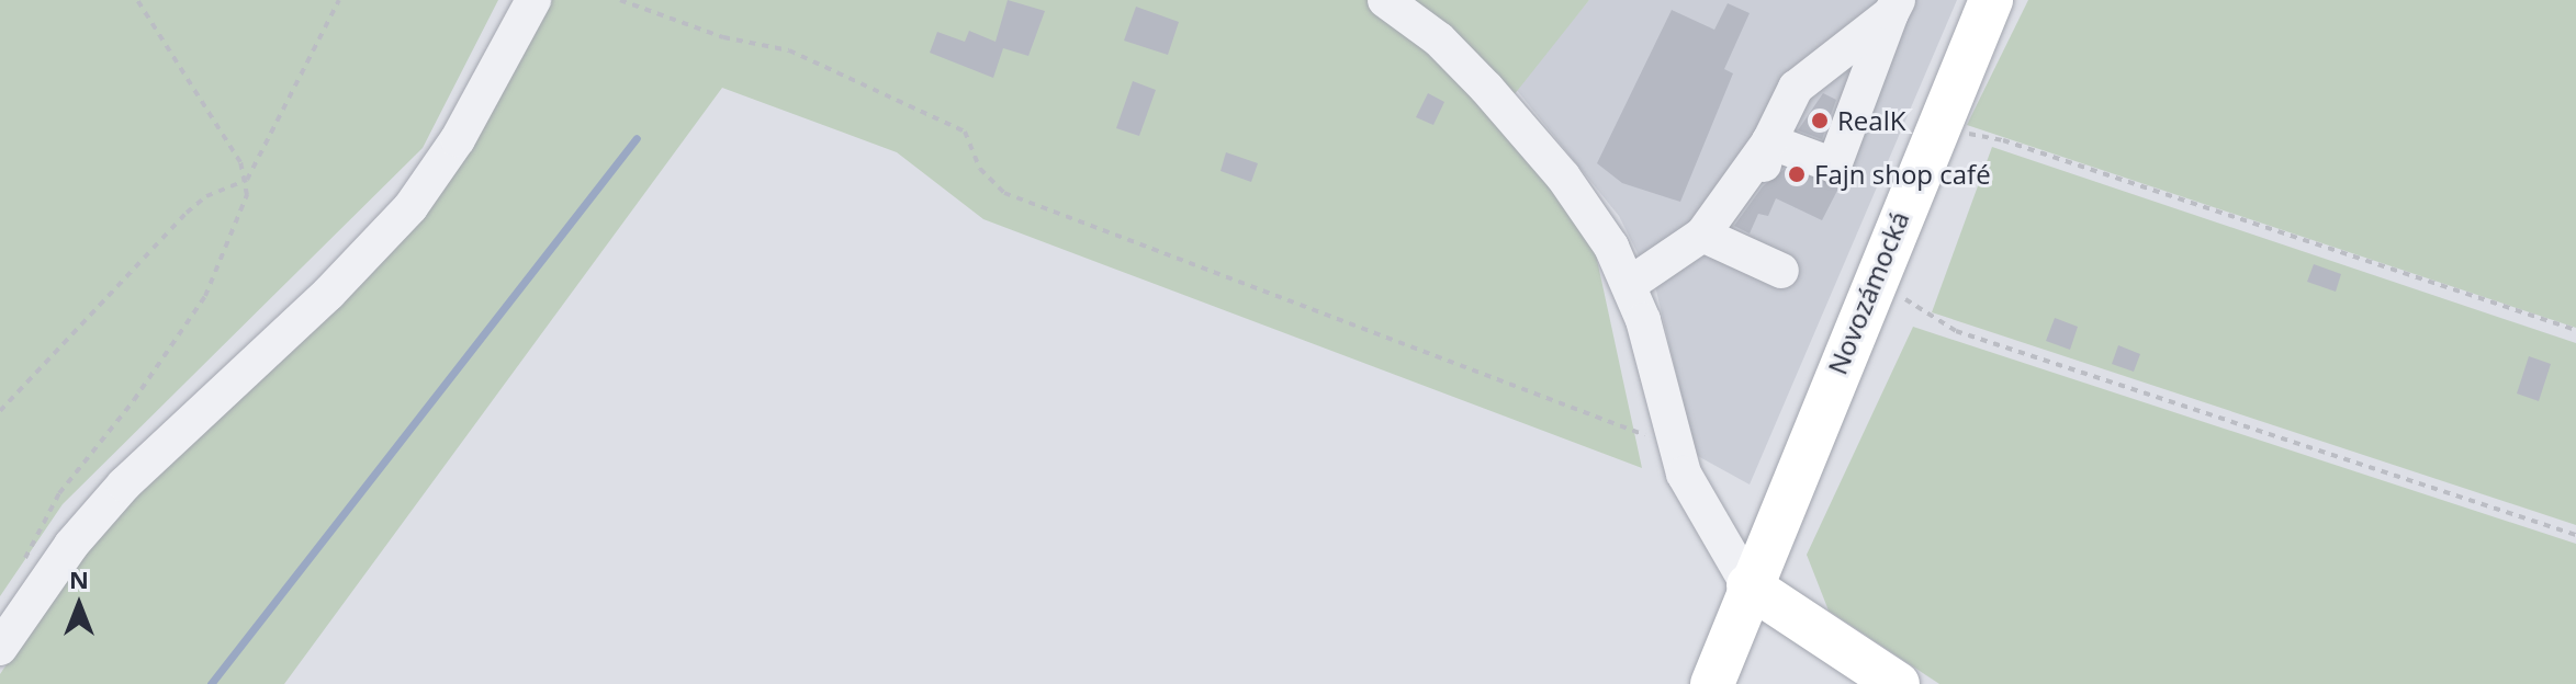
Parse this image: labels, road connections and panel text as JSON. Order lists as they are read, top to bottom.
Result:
{
  "streets": {
    "main road": ["Novozámocká"]
  },
  "places": ["RealK", "Fajn shop café"],
  "north": "top"
}
